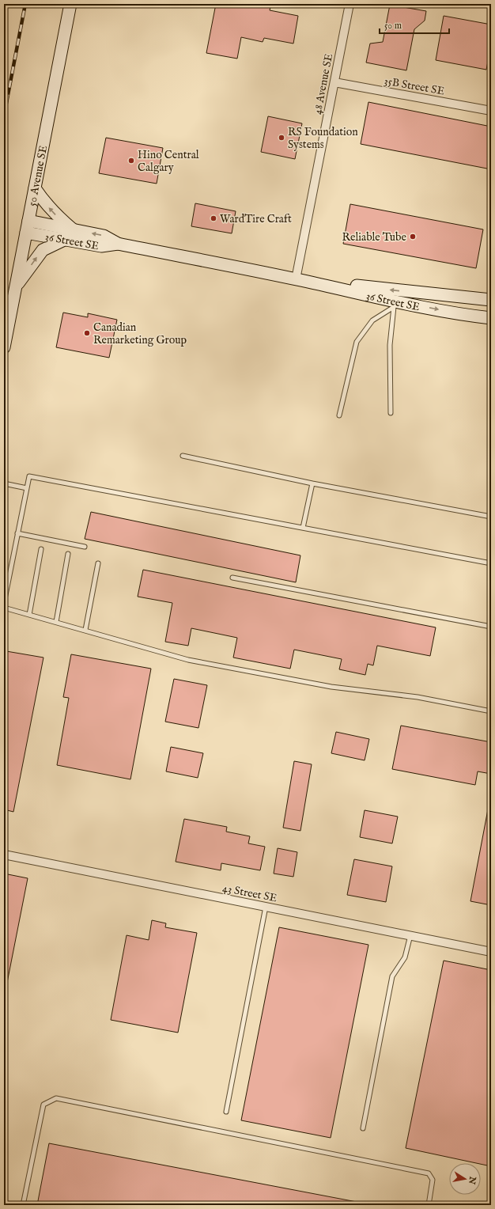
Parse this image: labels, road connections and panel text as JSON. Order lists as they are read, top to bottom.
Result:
{
  "streets": {
    "street": [
      "48 Avenue SE",
      "35B Street SE",
      "50 Avenue SE",
      "36 Street SE",
      "43 Street SE"
    ]
  },
  "crossings": [
    ["48 Avenue SE", "35B Street SE"],
    ["48 Avenue SE", "36 Street SE"],
    ["50 Avenue SE", "36 Street SE"]
  ],
  "places": [
    "RS Foundation Systems",
    "Hino Central Calgary",
    "WardTire Craft",
    "Reliable Tube",
    "Canadian Remarketing Group"
  ],
  "scale_bar": "50 m",
  "north": "right"
}
